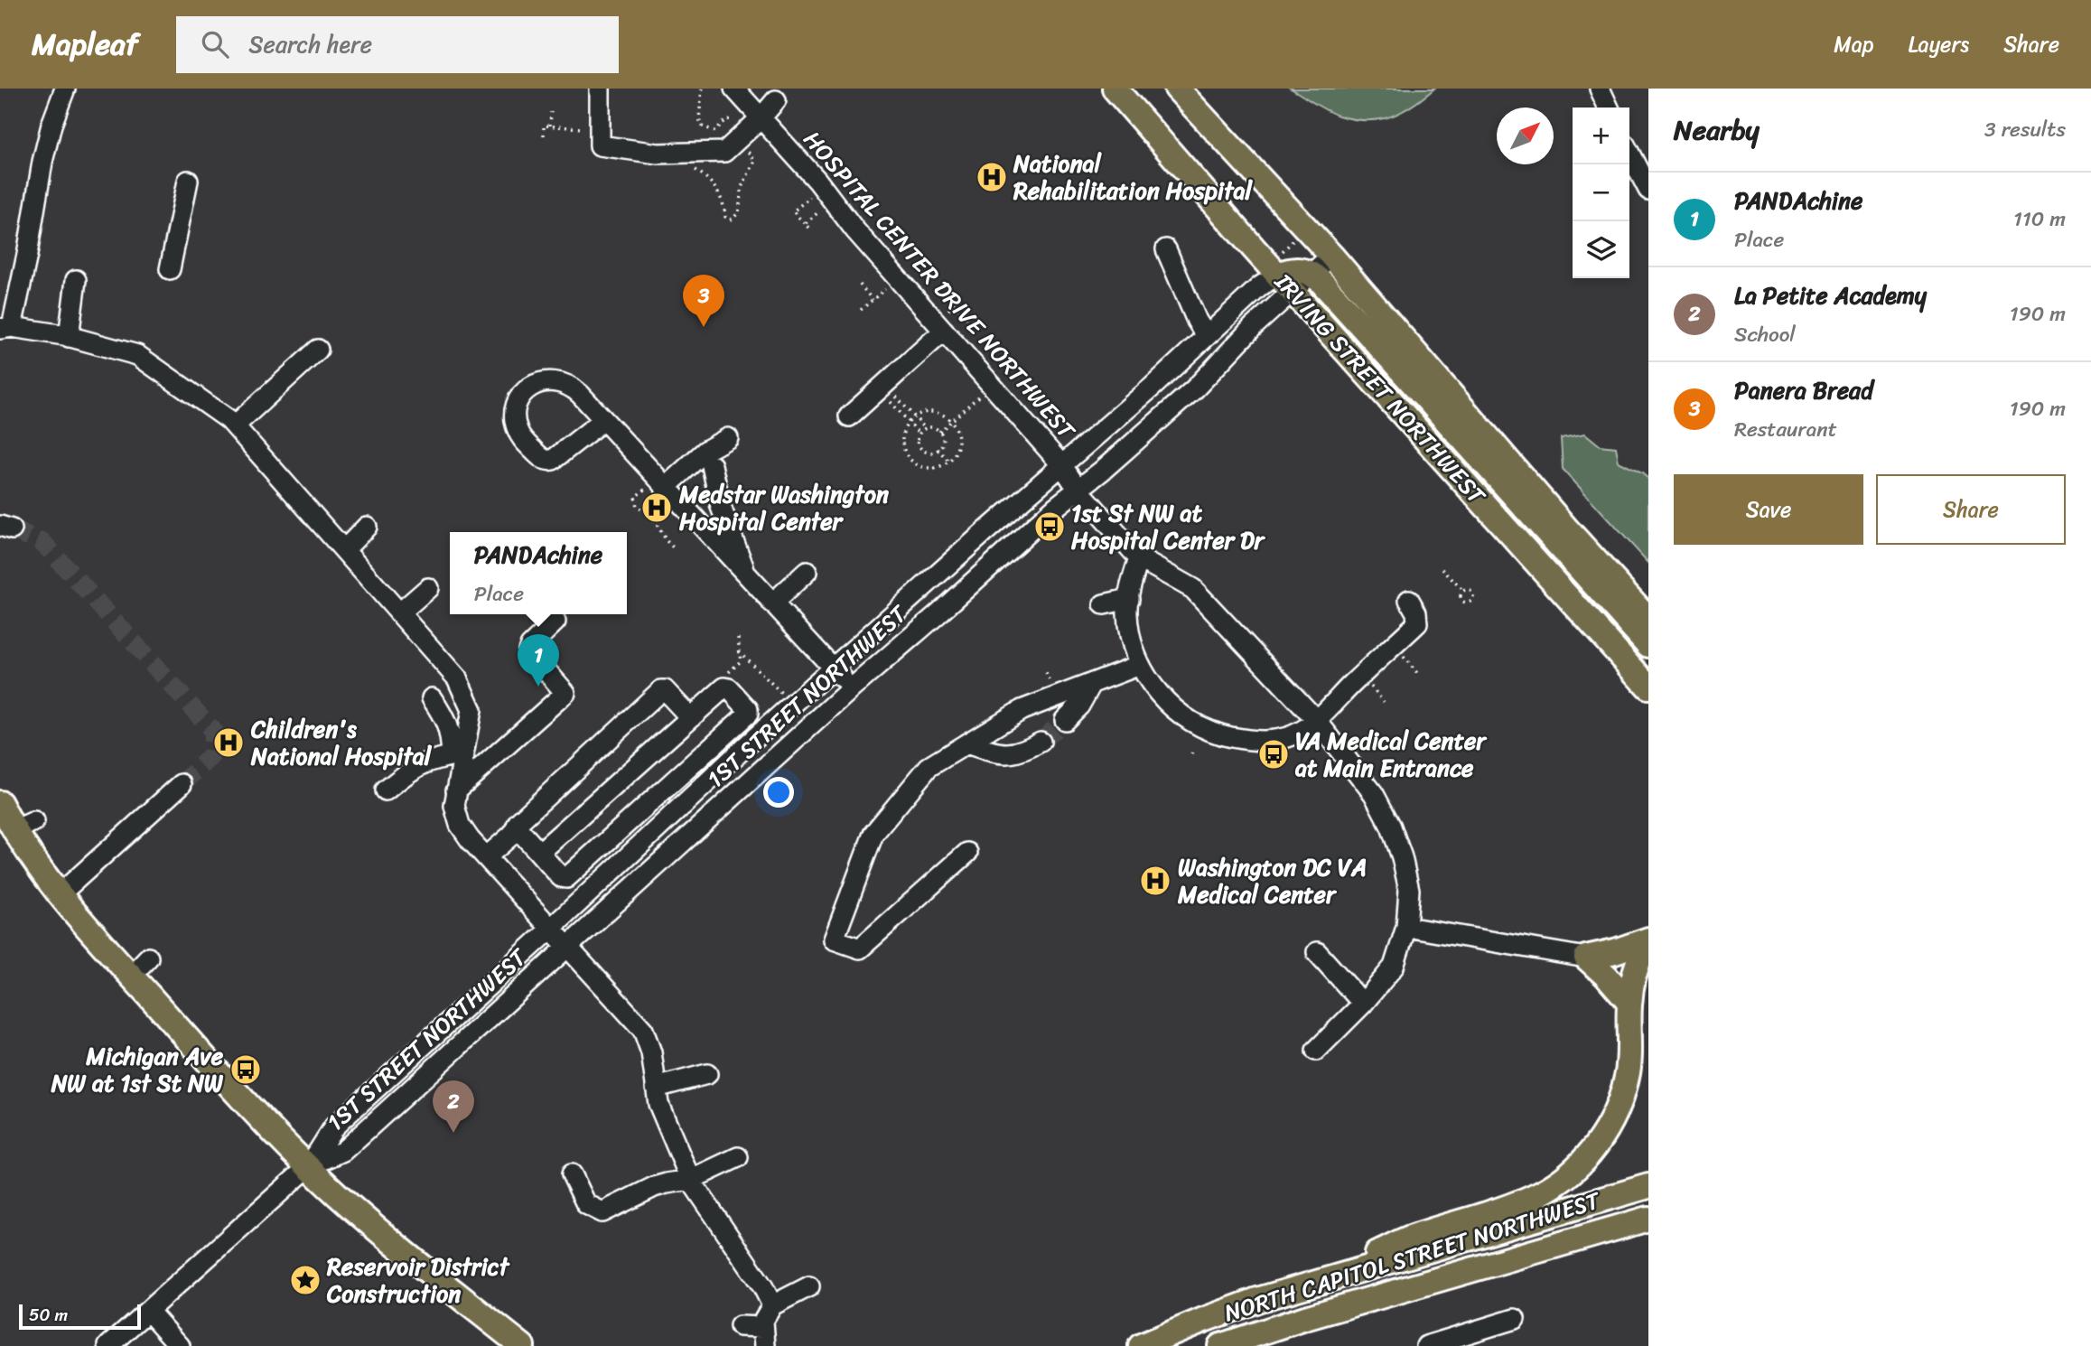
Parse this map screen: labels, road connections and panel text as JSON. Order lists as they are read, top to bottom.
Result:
{
  "streets": {
    "main road": ["IRVING STREET NORTHWEST", "NORTH CAPITOL STREET NORTHWEST"],
    "street": ["HOSPITAL CENTER DRIVE NORTHWEST", "1ST STREET NORTHWEST"]
  },
  "crossings": [
    ["HOSPITAL CENTER DRIVE NORTHWEST", "1ST STREET NORTHWEST"],
    ["IRVING STREET NORTHWEST", "1ST STREET NORTHWEST"]
  ],
  "places": {
    "hospital": [
      "National Rehabilitation Hospital",
      "Medstar Washington Hospital Center",
      "Children's National Hospital",
      "Washington DC VA Medical Center"
    ],
    "bus stop": ["1st St NW at Hospital Center Dr", "VA Medical Center at Main Entrance", "Michigan Ave NW at 1st St NW"],
    "place": ["Reservoir District Construction"]
  },
  "scale_bar": "50 m",
  "north": "top right",
  "page": {
    "header": "Mapleaf",
    "search": "Search here",
    "nav": ["Map", "Layers", "Share"],
    "heading": ["Nearby", "3 results"],
    "map_buttons": ["+", "−"],
    "list": [
      {
        "mark": "1",
        "name": "PANDAchine",
        "note": "Place",
        "value": "110 m"
      },
      {
        "mark": "2",
        "name": "La Petite Academy",
        "note": "School",
        "value": "190 m"
      },
      {
        "mark": "3",
        "name": "Panera Bread",
        "note": "Restaurant",
        "value": "190 m"
      }
    ],
    "pins": ["3", "1", "2"],
    "buttons": ["Save", "Share"],
    "popup": ["PANDAchine", "Place"],
    "scale": "50 m"
  }
}
